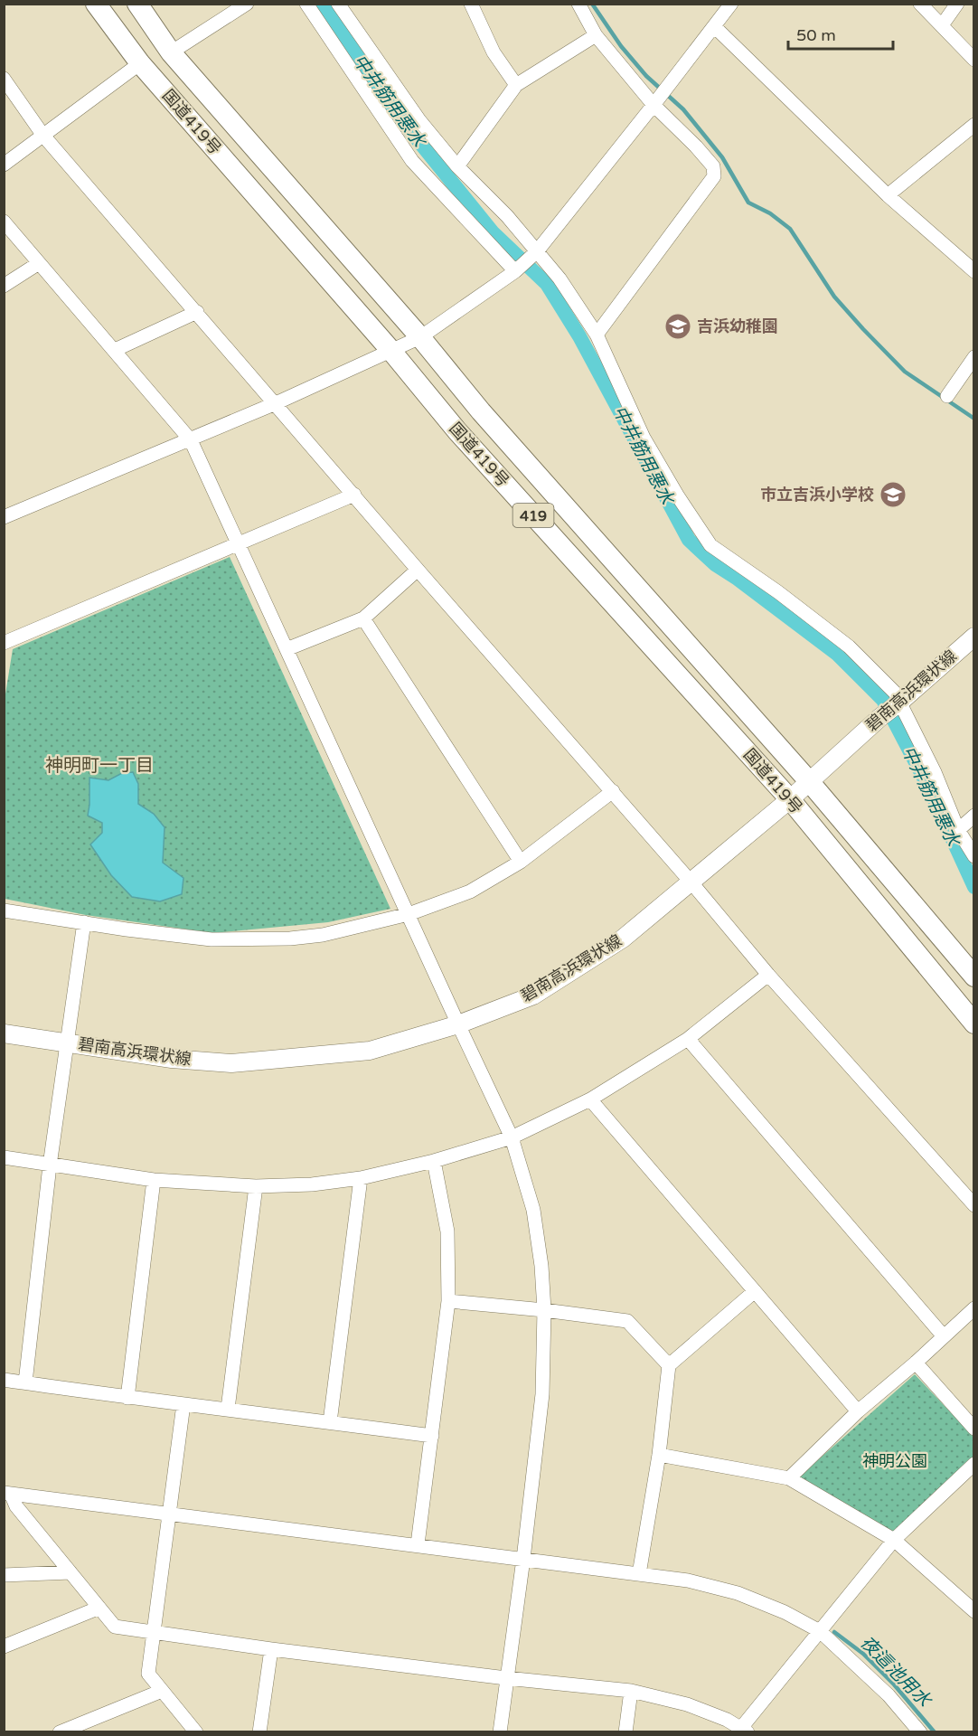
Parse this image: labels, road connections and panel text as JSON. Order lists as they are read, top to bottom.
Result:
{
  "streets": {
    "highway": ["国道419号", "419"],
    "main road": ["碧南高浜環状線"]
  },
  "crossings": [
    ["国道419号", "碧南高浜環状線"]
  ],
  "districts": ["神明町一丁目"],
  "water": ["中井筋用悪水", "夜這池用水"],
  "parks": ["神明公園"],
  "places": {
    "school or university": ["吉浜幼稚園", "市立吉浜小学校"]
  },
  "scale_bar": "50 m"
}
